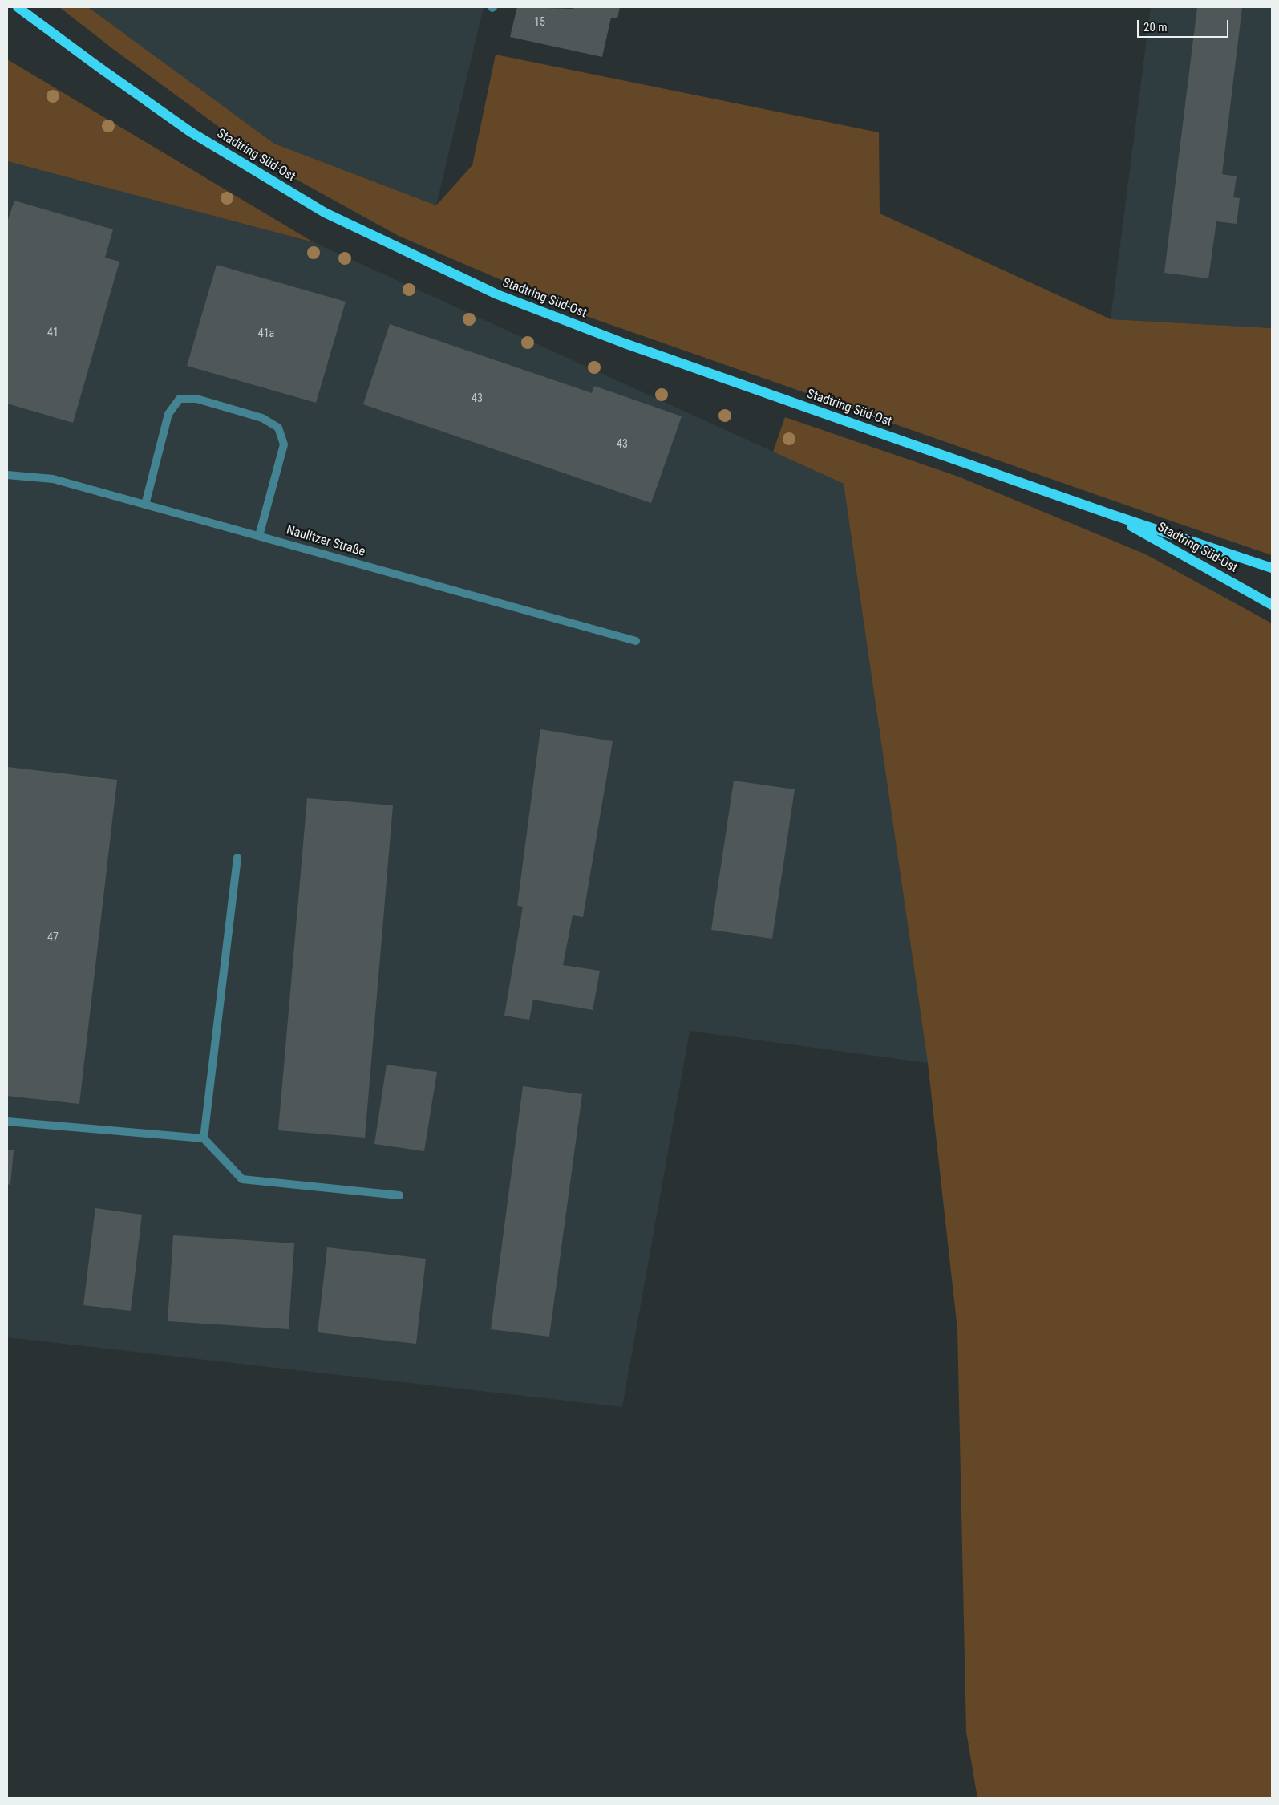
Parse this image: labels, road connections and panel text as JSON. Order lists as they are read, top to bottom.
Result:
{
  "streets": {
    "main road": ["Stadtring Süd-Ost"],
    "street": ["Naulitzer Straße"]
  },
  "house_numbers": [
    "15",
    "41",
    "41a",
    "43",
    "43",
    "47"
  ],
  "scale_bar": "20 m"
}
